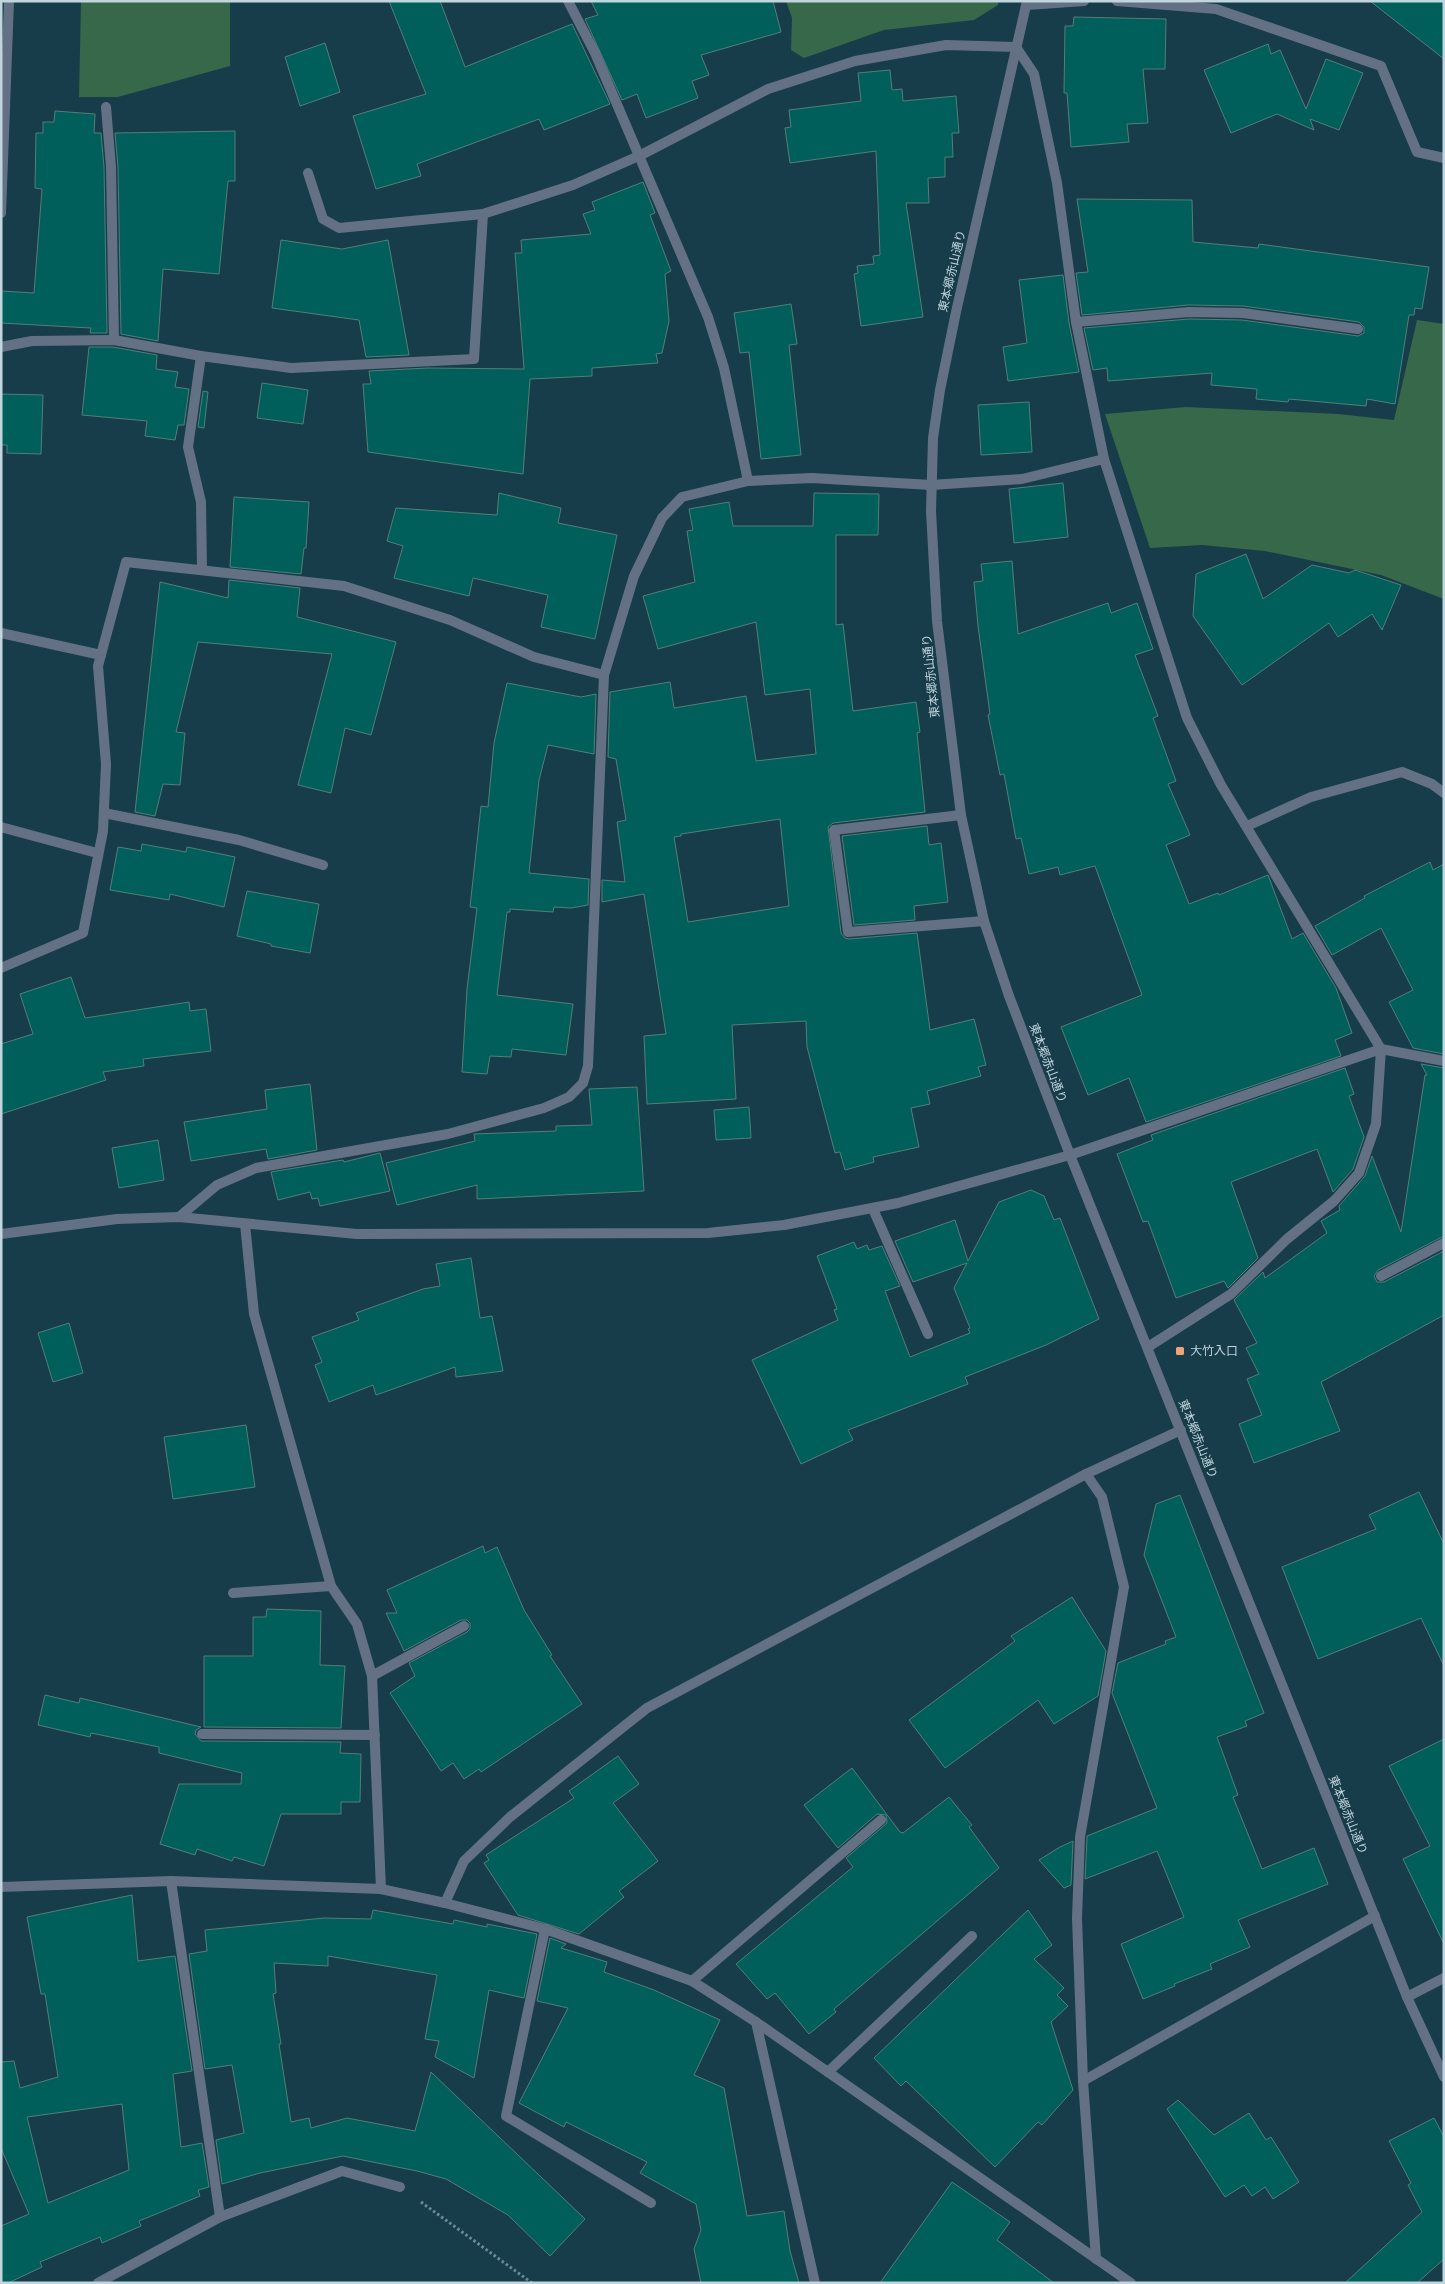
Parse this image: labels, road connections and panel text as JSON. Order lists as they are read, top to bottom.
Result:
{
  "streets": {
    "street": ["東本郷赤山通り"]
  },
  "places": {
    "transit": ["大竹入口"]
  }
}
